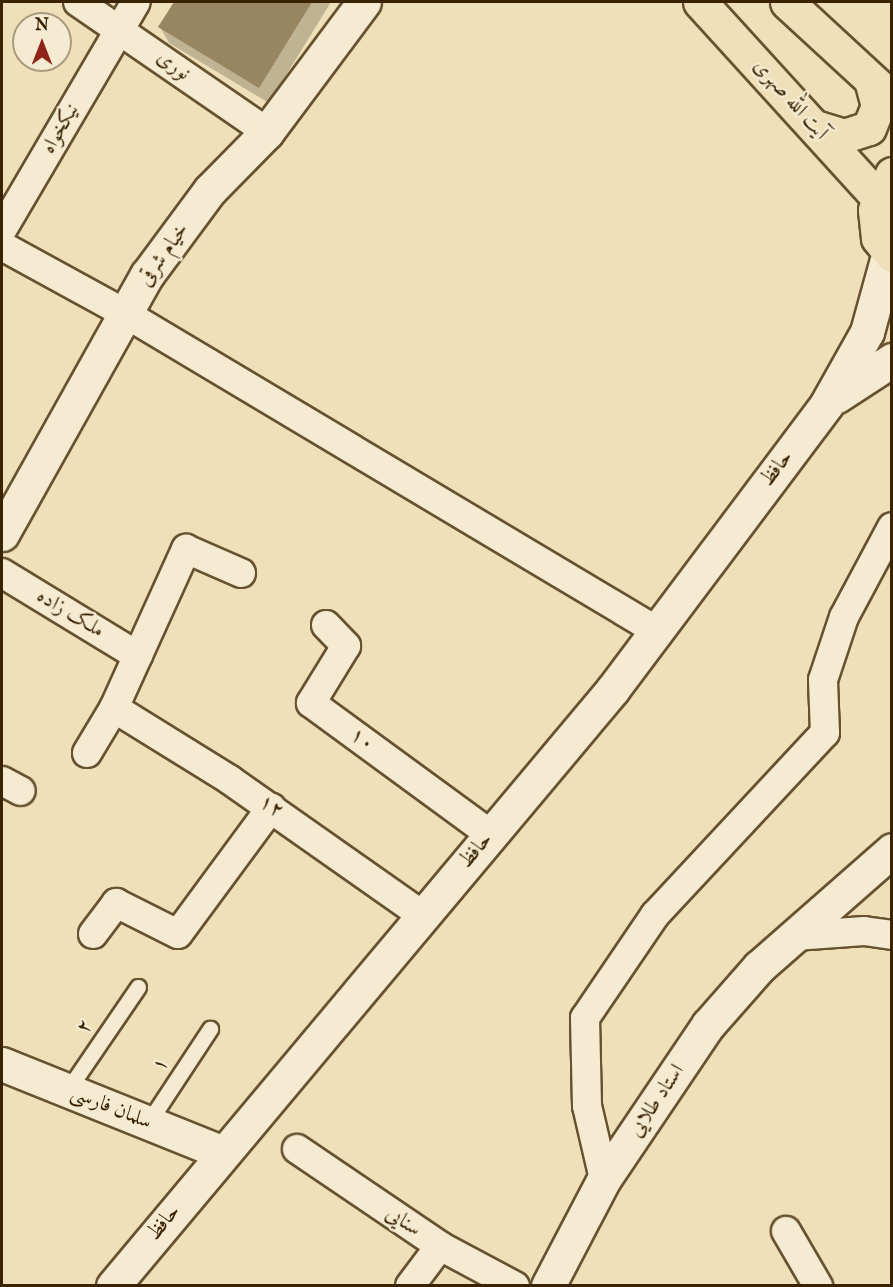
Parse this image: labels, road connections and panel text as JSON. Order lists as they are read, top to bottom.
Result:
{
  "streets": {
    "main road": ["آیت الله صهری"],
    "street": [
      "نوری",
      "نیکخواه",
      "خیام شرقی",
      "حافظ",
      "ملک زاده",
      "۱۰",
      "۱۲",
      "استاد طلایی",
      "سلمان فارسی",
      "سنایی"
    ],
    "lane": ["۲", "۱"]
  },
  "crossings": [
    ["نوری", "نیکخواه"],
    ["نوری", "خیام شرقی"],
    ["حافظ", "۱۰"],
    ["حافظ", "۱۲"],
    ["حافظ", "سلمان فارسی"],
    ["۲", "سلمان فارسی"],
    ["۱", "سلمان فارسی"]
  ],
  "north": "top"
}
